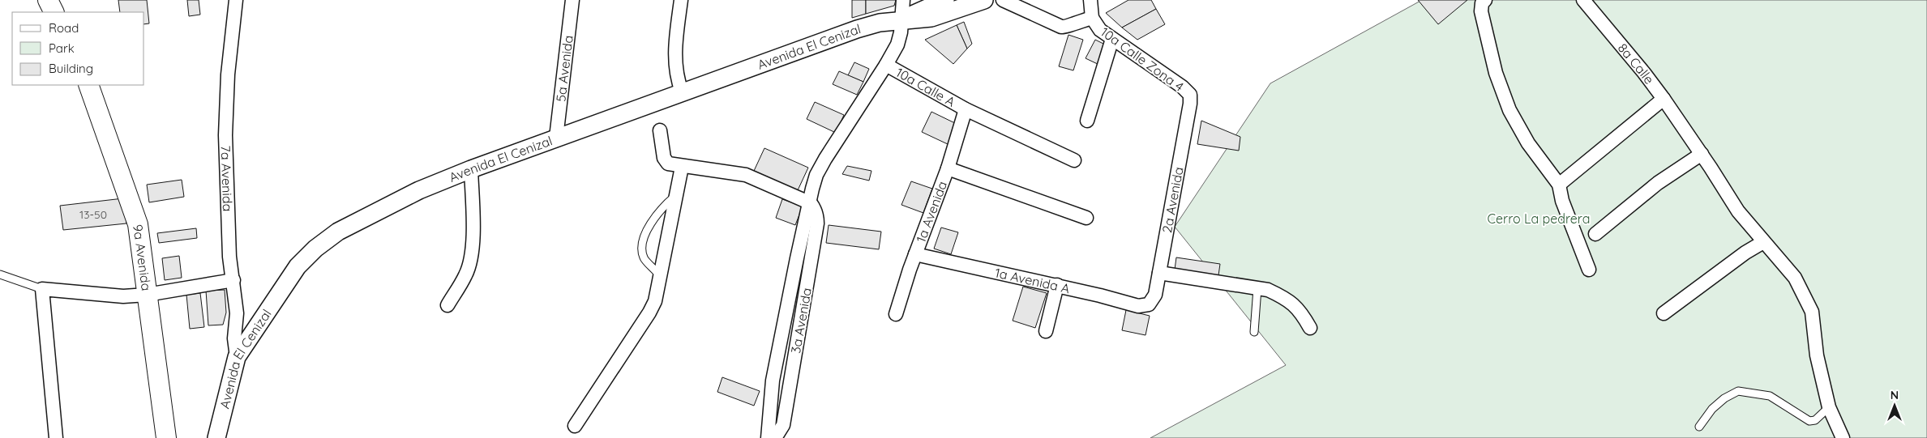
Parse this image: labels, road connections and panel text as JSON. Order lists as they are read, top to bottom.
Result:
{
  "streets": {
    "main road": ["9a Avenida"],
    "street": [
      "Avenida El Cenizal",
      "10a Calle Zona 4",
      "8a Calle",
      "5a Avenida",
      "10a Calle A",
      "7a Avenida",
      "2a Avenida",
      "1a Avenida",
      "1a Avenida A",
      "3a Avenida"
    ]
  },
  "crossings": [
    ["Avenida El Cenizal", "5a Avenida"],
    ["Avenida El Cenizal", "7a Avenida"],
    ["Avenida El Cenizal", "3a Avenida"],
    ["10a Calle Zona 4", "2a Avenida"],
    ["10a Calle A", "1a Avenida"],
    ["10a Calle A", "3a Avenida"],
    ["2a Avenida", "1a Avenida A"],
    ["1a Avenida", "1a Avenida A"]
  ],
  "parks": ["Cerro La pedrera"],
  "house_numbers": ["13-50"],
  "legend": ["Road", "Park", "Building"],
  "north": "top"
}
